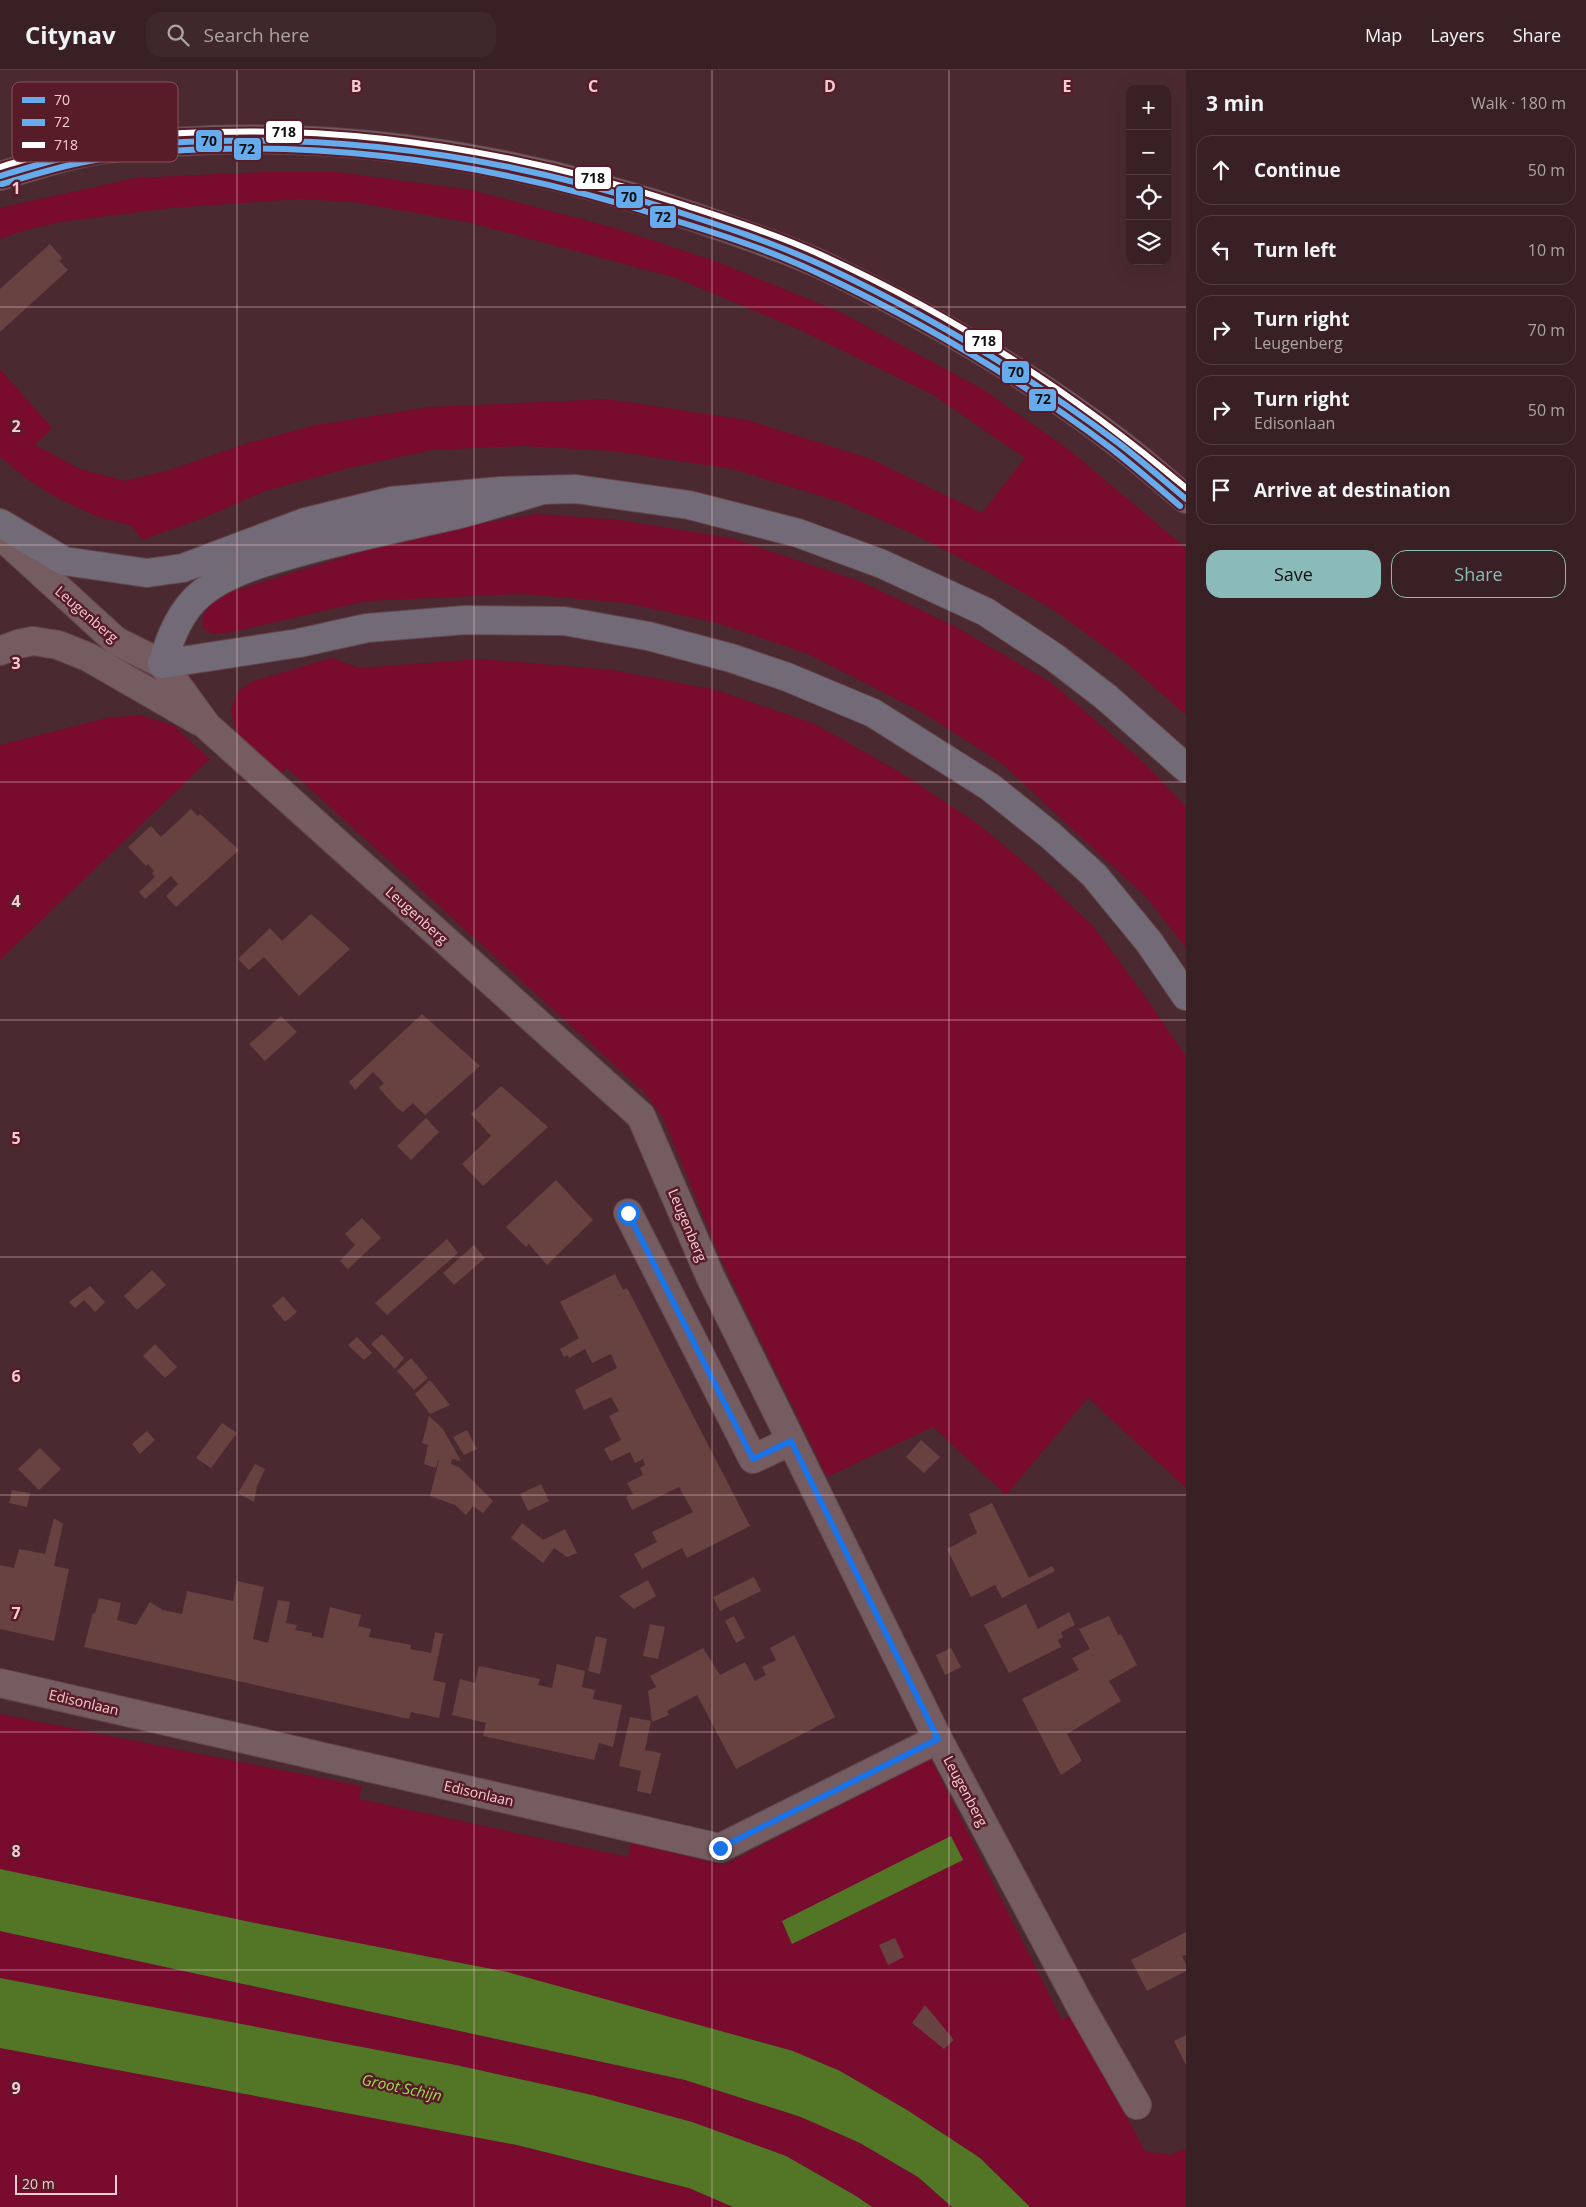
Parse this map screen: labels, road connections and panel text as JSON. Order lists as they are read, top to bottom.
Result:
{
  "streets": {
    "street": ["Leugenberg", "Edisonlaan"]
  },
  "crossings": [
    ["Leugenberg", "Edisonlaan"]
  ],
  "water": ["Groot Schijn"],
  "lines": ["transit line 718", "transit line 70", "transit line 72"],
  "legend": ["70", "72", "718"],
  "scale_bar": "20 m",
  "page": {
    "header": "Citynav",
    "search": "Search here",
    "nav": ["Map", "Layers", "Share"],
    "heading": ["3 min", "Walk · 180 m"],
    "map_buttons": ["+", "−"],
    "list": [
      ["Continue", "50 m"],
      ["Turn left", "10 m"],
      ["Turn right", "Leugenberg", "70 m"],
      ["Turn right", "Edisonlaan", "50 m"],
      "Arrive at destination"
    ],
    "buttons": ["Save", "Share"],
    "scale": "20 m"
  },
  "grid": {
    "columns": [
      "B",
      "C",
      "D",
      "E"
    ],
    "rows": [
      "1",
      "2",
      "3",
      "4",
      "5",
      "6",
      "7",
      "8",
      "9"
    ]
  }
}
